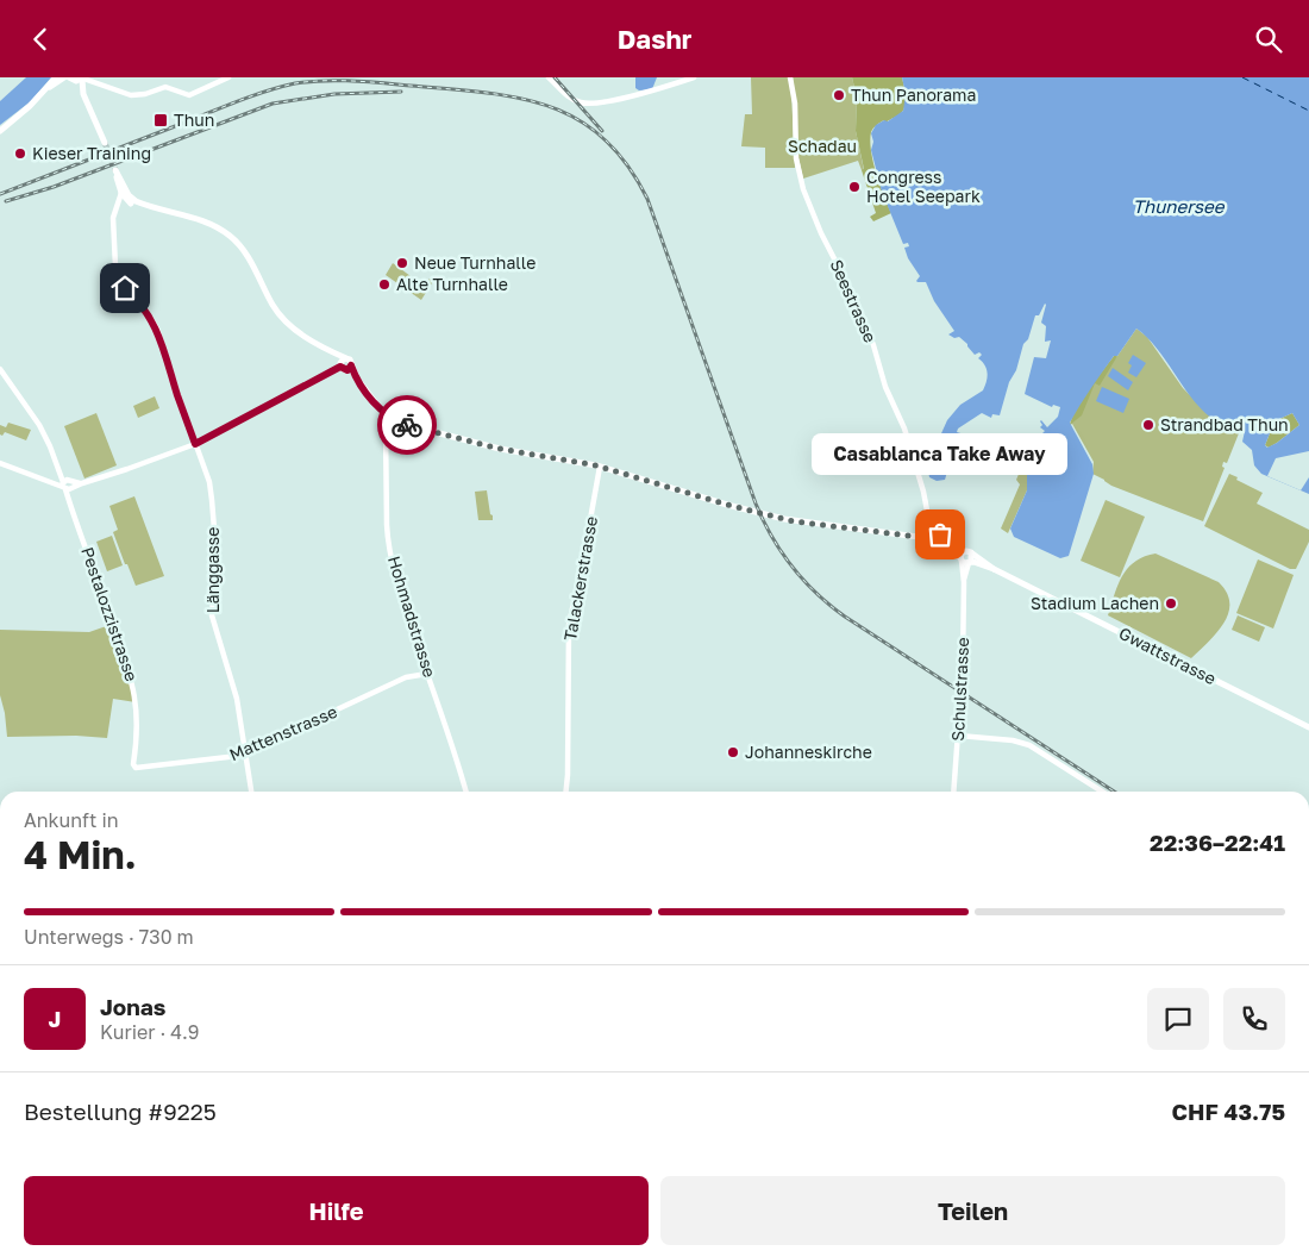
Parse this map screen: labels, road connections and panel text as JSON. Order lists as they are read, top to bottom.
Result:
{
  "streets": {
    "main road": ["Gwattstrasse"],
    "street": [
      "Seestrasse",
      "Länggasse",
      "Talackerstrasse",
      "Pestalozzistrasse",
      "Hohmadstrasse",
      "Schulstrasse",
      "Mattenstrasse"
    ]
  },
  "crossings": [
    ["Seestrasse", "Gwattstrasse"],
    ["Länggasse", "Mattenstrasse"],
    ["Pestalozzistrasse", "Mattenstrasse"],
    ["Hohmadstrasse", "Mattenstrasse"],
    ["Gwattstrasse", "Schulstrasse"]
  ],
  "water": ["Thunersee"],
  "parks": ["Schadau"],
  "places": {
    "other": [
      "Thun Panorama",
      "Kieser Training",
      "Congress Hotel Seepark",
      "Neue Turnhalle",
      "Alte Turnhalle",
      "Strandbad Thun",
      "Casablanca Take Away",
      "Stadium Lachen",
      "Johanneskirche"
    ],
    "transit": ["Thun"]
  },
  "page": {
    "header": "Dashr",
    "bubble": "Casablanca Take Away",
    "heading": ["4 Min.", "Ankunft in", "22:36–22:41"],
    "panel": [
      "Jonas",
      "Kurier · 4.9",
      "Bestellung #9225",
      "CHF 43.75"
    ],
    "bar": "Unterwegs · 730 m",
    "round": "J",
    "buttons": ["Hilfe", "Teilen"]
  }
}
